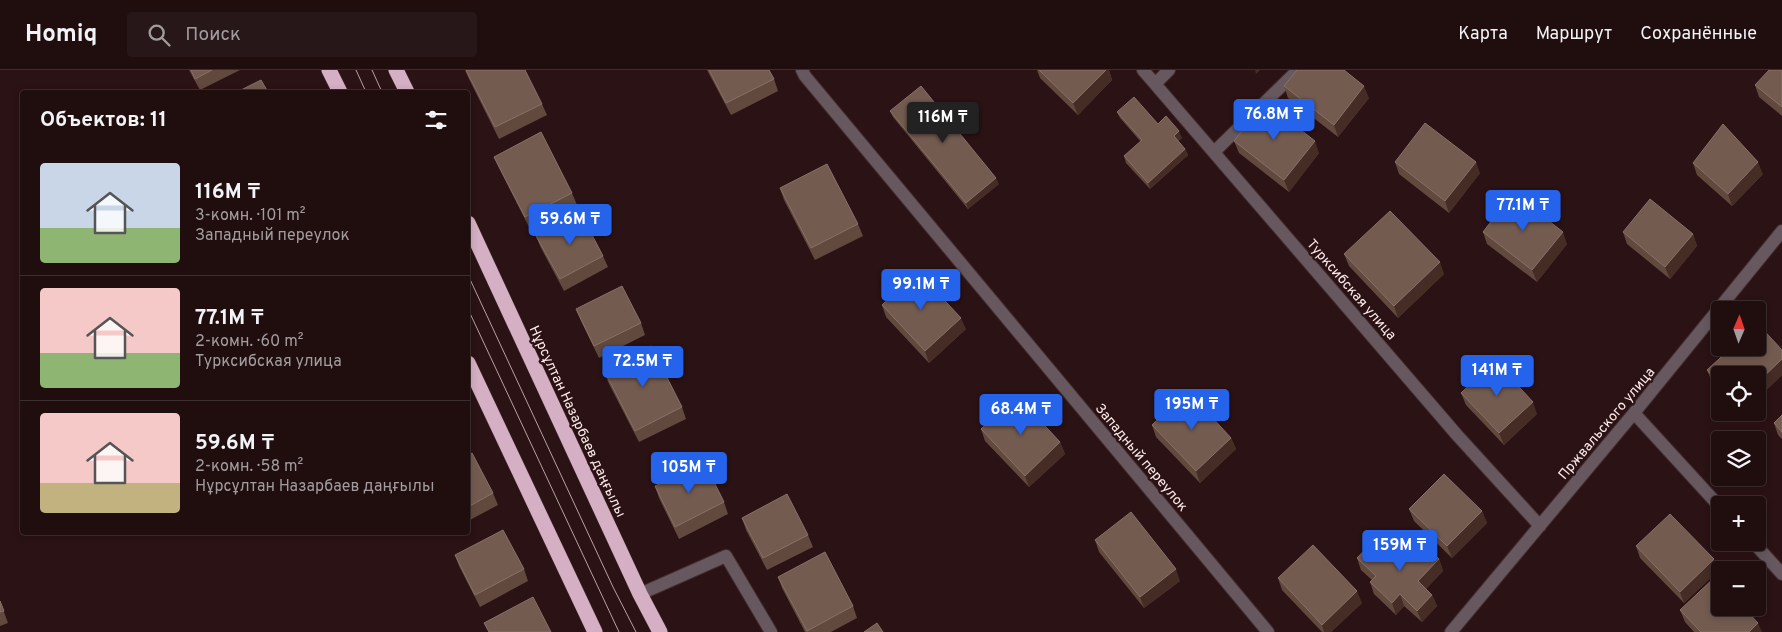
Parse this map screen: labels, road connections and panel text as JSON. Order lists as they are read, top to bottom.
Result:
{
  "streets": {
    "highway": ["Нұрсұлтан Назарбаев даңғылы"],
    "street": ["Турксибская улица", "Пржвальского улица", "Западный переулок"]
  },
  "crossings": [
    ["Турксибская улица", "Пржвальского улица"]
  ],
  "north": "top",
  "page": {
    "header": "Homiq",
    "search": "Поиск",
    "nav": ["Карта", "Маршрут", "Сохранённые"],
    "heading": "Объектов: 11",
    "price": [
      "76.8M ₸",
      "116M ₸",
      "77.1M ₸",
      "59.6M ₸",
      "99.1M ₸",
      "72.5M ₸",
      "141M ₸",
      "195M ₸",
      "68.4M ₸",
      "105M ₸",
      "159M ₸"
    ],
    "list": [
      {
        "name": "116M ₸",
        "note": "3-комн. · 101 m² · Западный переулок"
      },
      {
        "name": "77.1M ₸",
        "note": "2-комн. · 60 m² · Турксибская улица"
      },
      {
        "name": "59.6M ₸",
        "note": "2-комн. · 58 m² · Нұрсұлтан Назарбаев даңғылы"
      }
    ],
    "map_buttons": ["+", "−"]
  }
}
